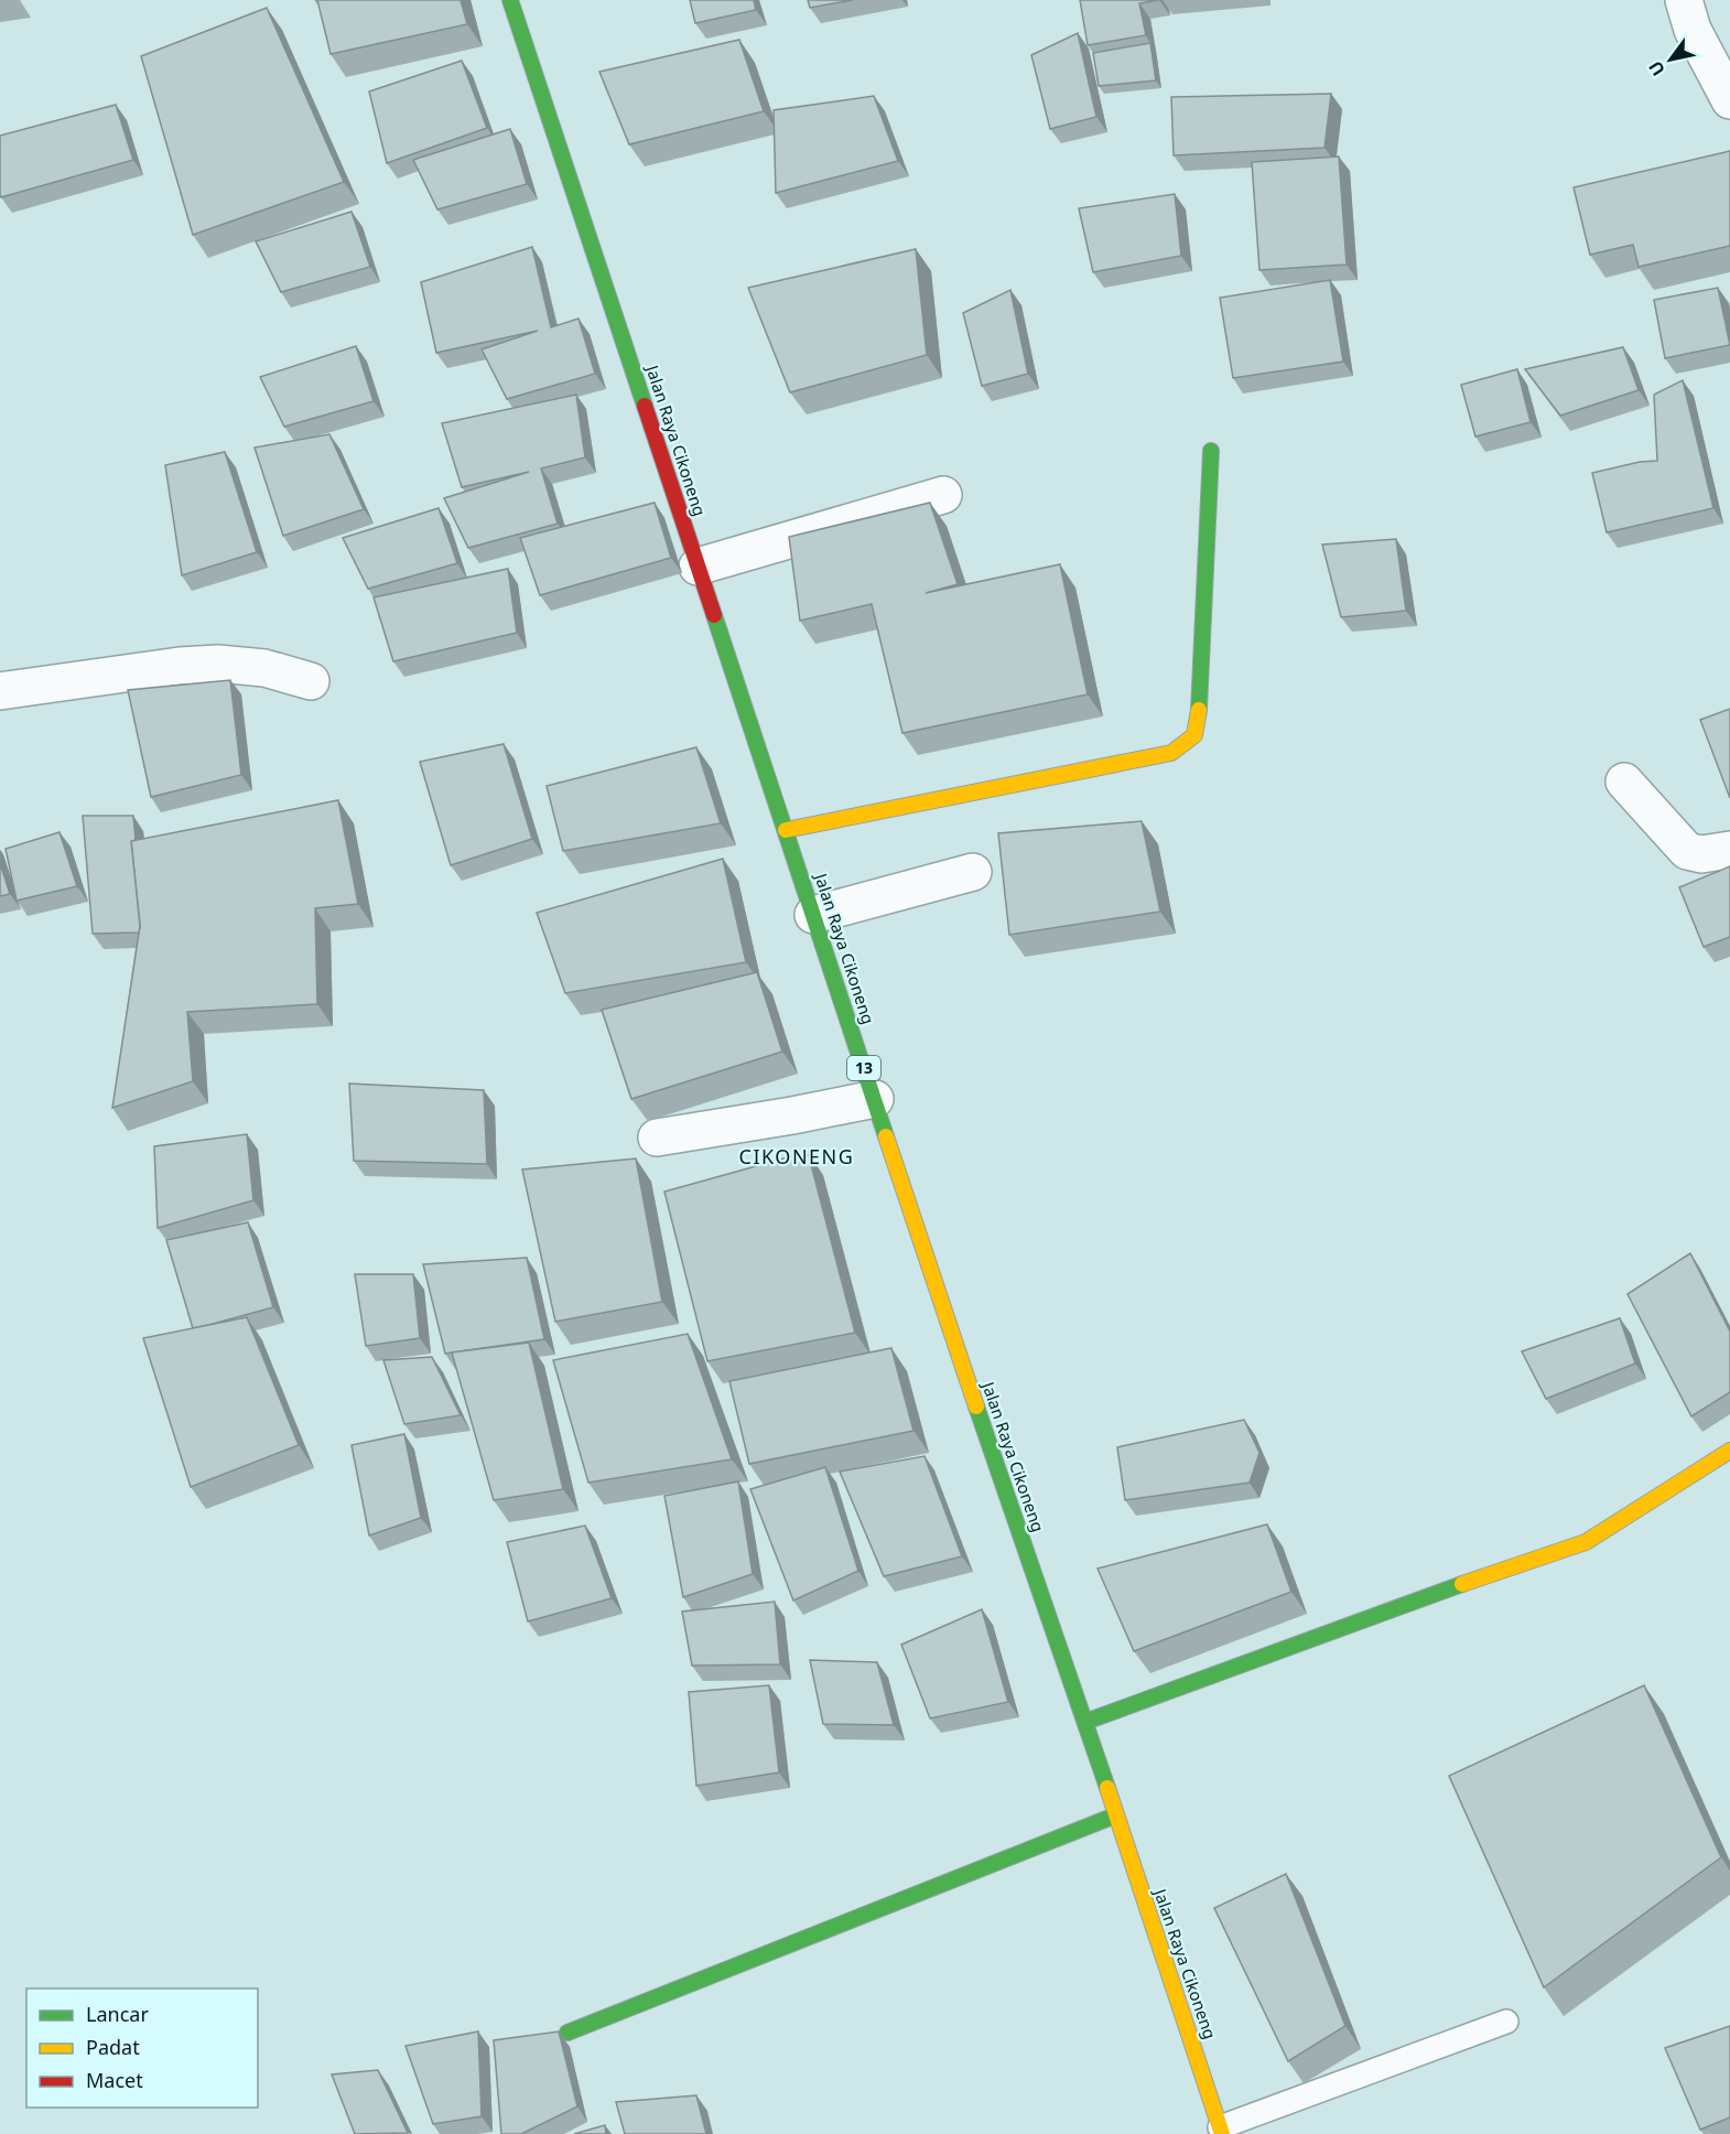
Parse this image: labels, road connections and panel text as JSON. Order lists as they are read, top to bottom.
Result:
{
  "streets": {
    "main road": ["Jalan Raya Cikoneng", "13"]
  },
  "districts": ["CIKONENG"],
  "legend": ["Lancar", "Padat", "Macet"],
  "north": "bottom left"
}
